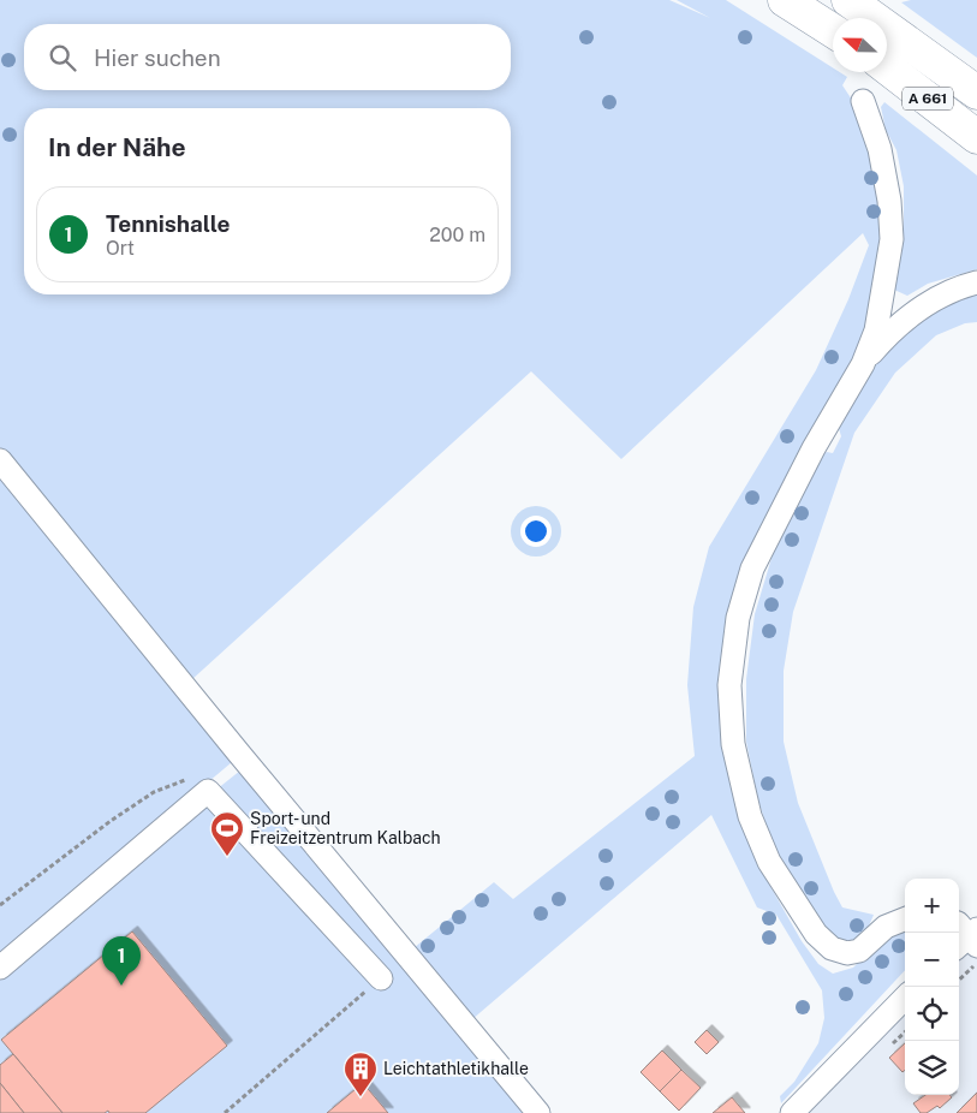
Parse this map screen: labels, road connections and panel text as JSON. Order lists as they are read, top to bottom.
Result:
{
  "streets": {
    "highway": ["A 661"]
  },
  "places": {
    "sports": ["Sport- und Freizeitzentrum Kalbach"],
    "building": ["Leichtathletikhalle"]
  },
  "north": "left",
  "page": {
    "search": "Hier suchen",
    "heading": "In der Nähe",
    "list": [
      {
        "mark": "1",
        "name": "Tennishalle",
        "note": "Ort",
        "value": "200 m"
      }
    ],
    "map_buttons": ["+", "−"],
    "pins": "1"
  }
}
